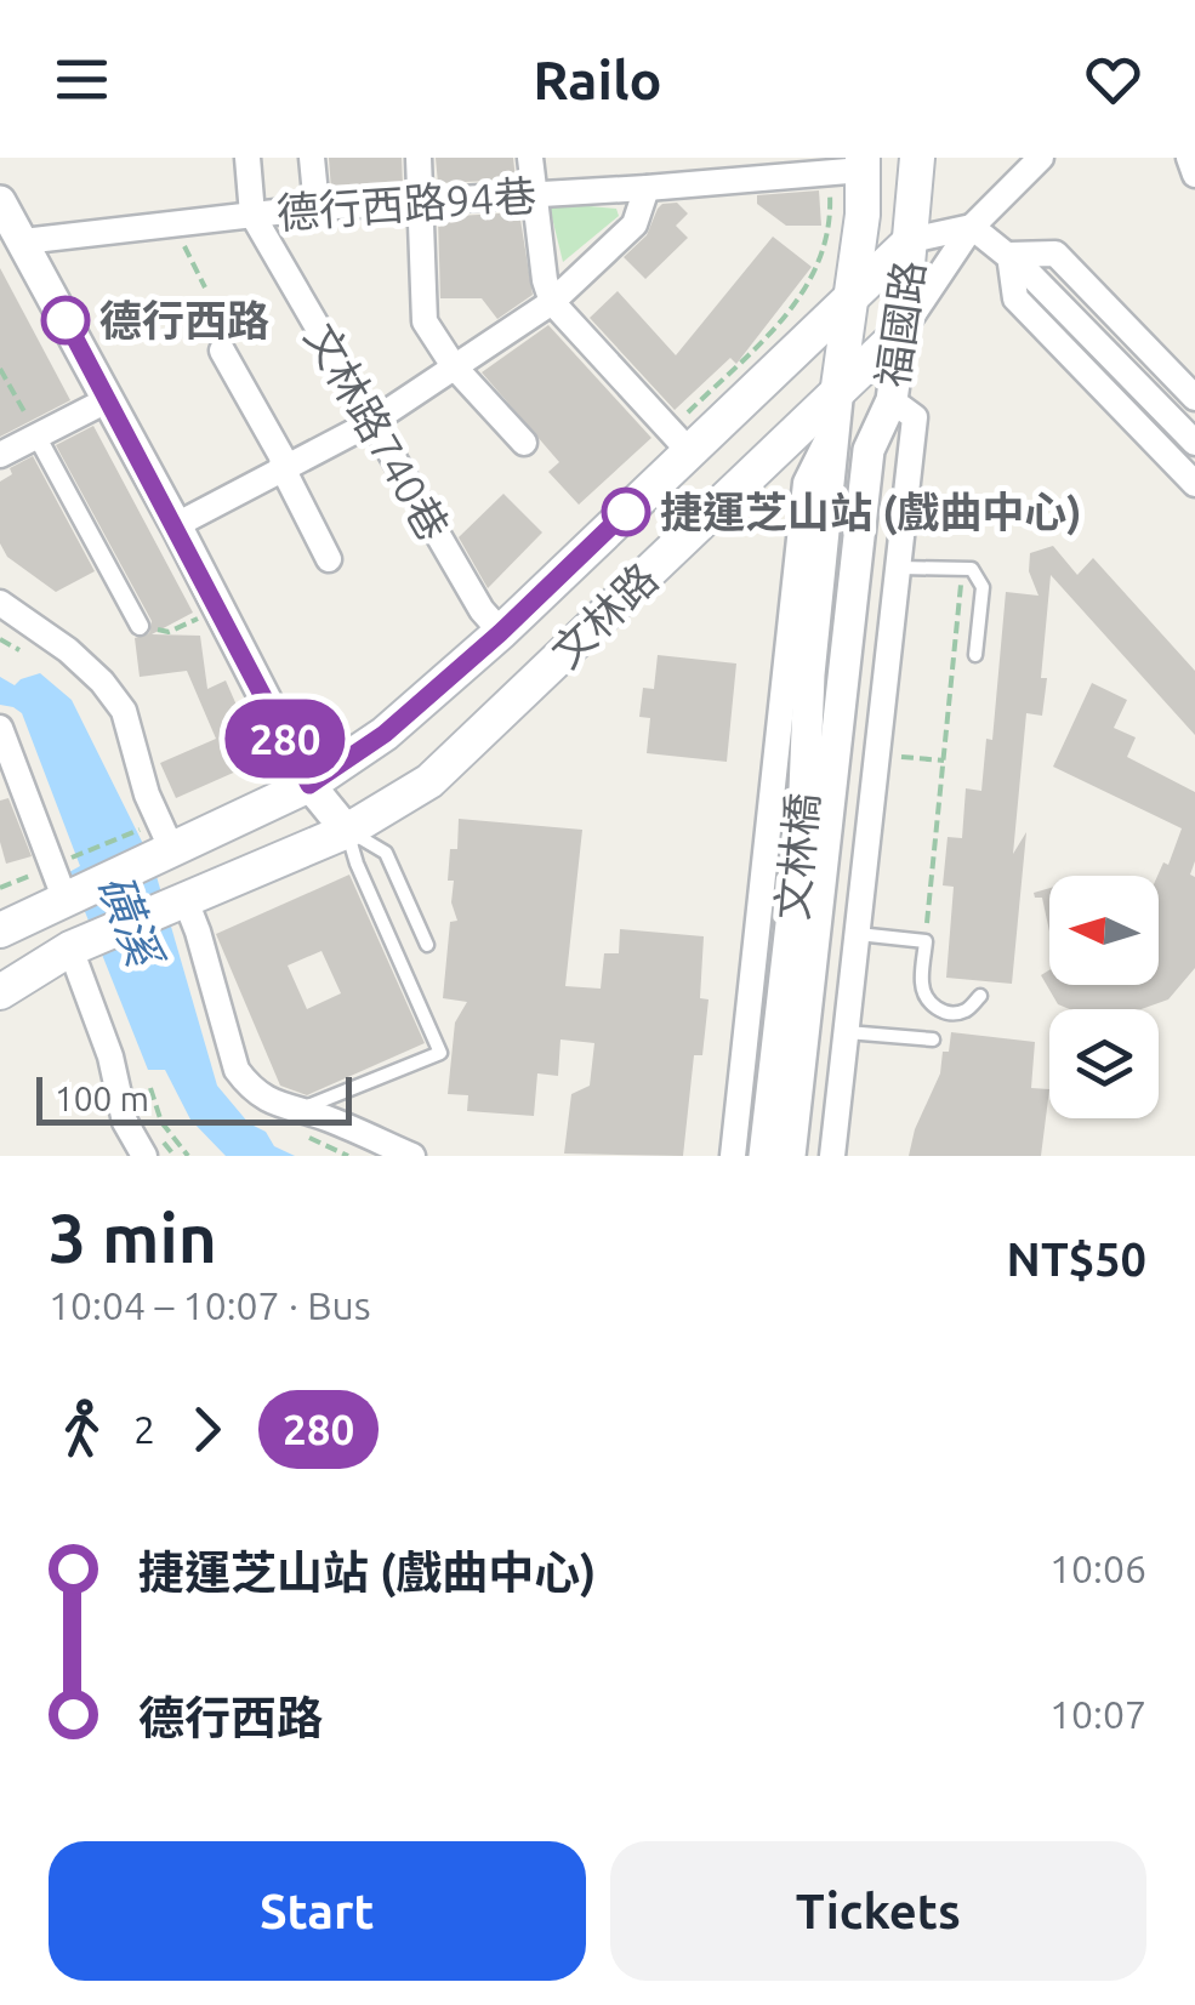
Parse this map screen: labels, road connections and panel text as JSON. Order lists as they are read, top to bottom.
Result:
{
  "streets": {
    "main road": ["福國路", "文林路"],
    "street": ["德行西路94巷", "文林路740巷", "文林橋"]
  },
  "crossings": [
    ["德行西路94巷", "福國路"],
    ["德行西路94巷", "文林路740巷"],
    ["福國路", "文林路"],
    ["福國路", "文林橋"],
    ["文林路740巷", "文林路"]
  ],
  "water": ["磺溪"],
  "places": ["德行西路", "捷運芝山站 (戲曲中心)"],
  "lines": ["bus line 280"],
  "scale_bar": "100 m",
  "north": "left",
  "page": {
    "header": "Railo",
    "on_map": "280",
    "scale": "100 m",
    "heading": ["3 min", "10:04 – 10:07 · Bus", "NT$50"],
    "legs": ["2", "280"],
    "list": [
      {
        "name": "捷運芝山站 (戲曲中心)",
        "value": "10:06"
      },
      {
        "name": "德行西路",
        "value": "10:07"
      }
    ],
    "buttons": ["Start", "Tickets"]
  }
}
